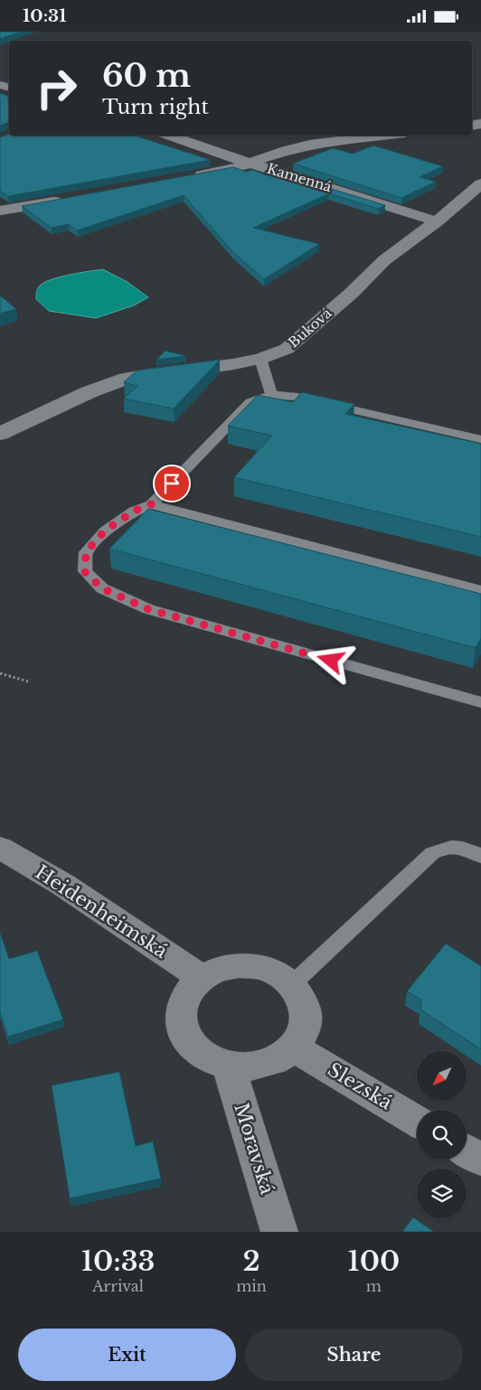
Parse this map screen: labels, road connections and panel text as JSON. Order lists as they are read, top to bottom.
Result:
{
  "streets": {
    "street": [
      "Kamenná",
      "Buková",
      "Heidenheimská",
      "Slezská",
      "Moravská"
    ]
  },
  "crossings": [
    ["Kamenná", "Buková"],
    ["Heidenheimská", "Slezská"],
    ["Heidenheimská", "Moravská"],
    ["Slezská", "Moravská"]
  ],
  "north": "bottom left",
  "page": {
    "status": "10:31",
    "turn": ["60 m", "Turn right"],
    "eta": [
      "10:33",
      "Arrival",
      "2",
      "min",
      "100",
      "m"
    ],
    "buttons": ["Exit", "Share"]
  }
}
